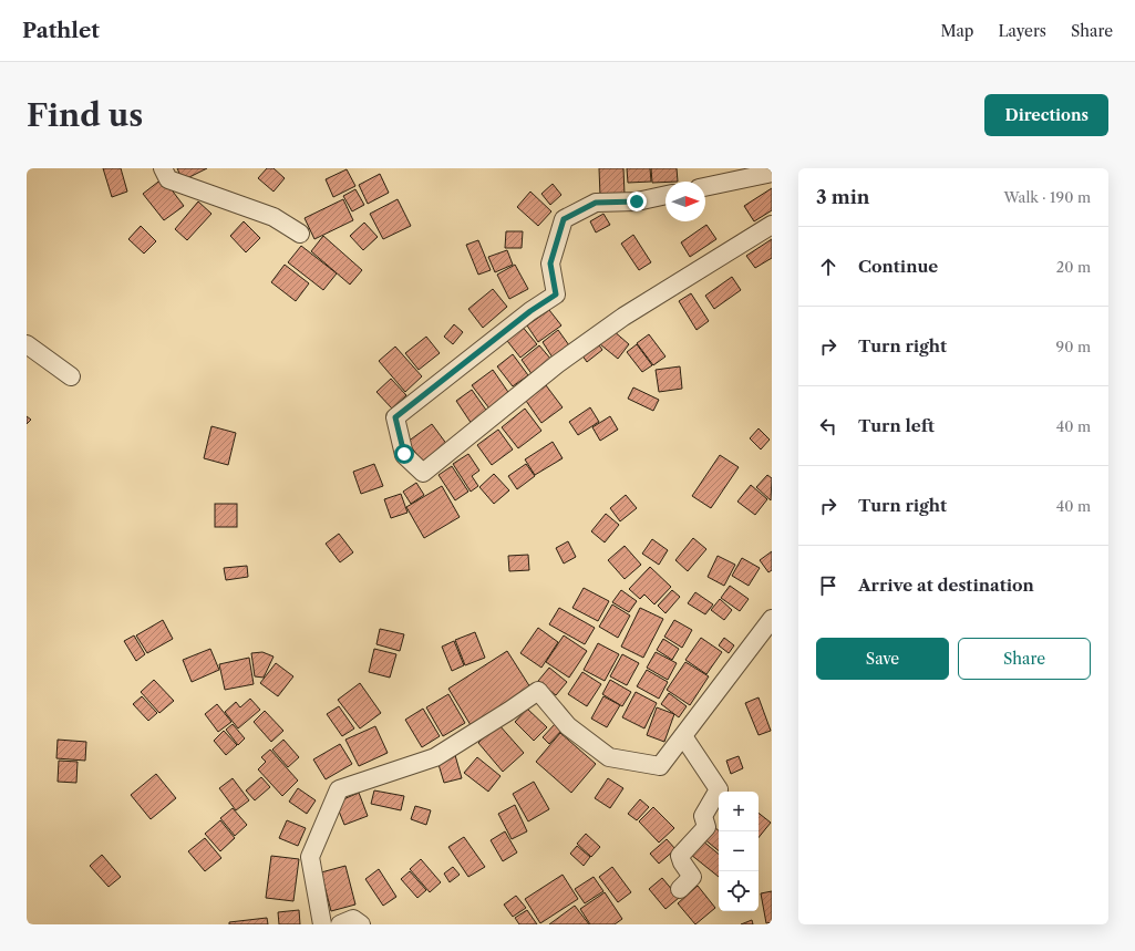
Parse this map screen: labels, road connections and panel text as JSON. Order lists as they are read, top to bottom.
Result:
{
  "north": "right",
  "page": {
    "header": "Pathlet",
    "nav": ["Map", "Layers", "Share"],
    "buttons": [
      "Directions",
      ["Save", "Share"]
    ],
    "title": "Find us",
    "heading": ["3 min", "Walk · 190 m"],
    "list": [
      ["Continue", "20 m"],
      ["Turn right", "90 m"],
      ["Turn left", "40 m"],
      ["Turn right", "40 m"],
      "Arrive at destination"
    ],
    "map_buttons": ["+", "−"]
  }
}
